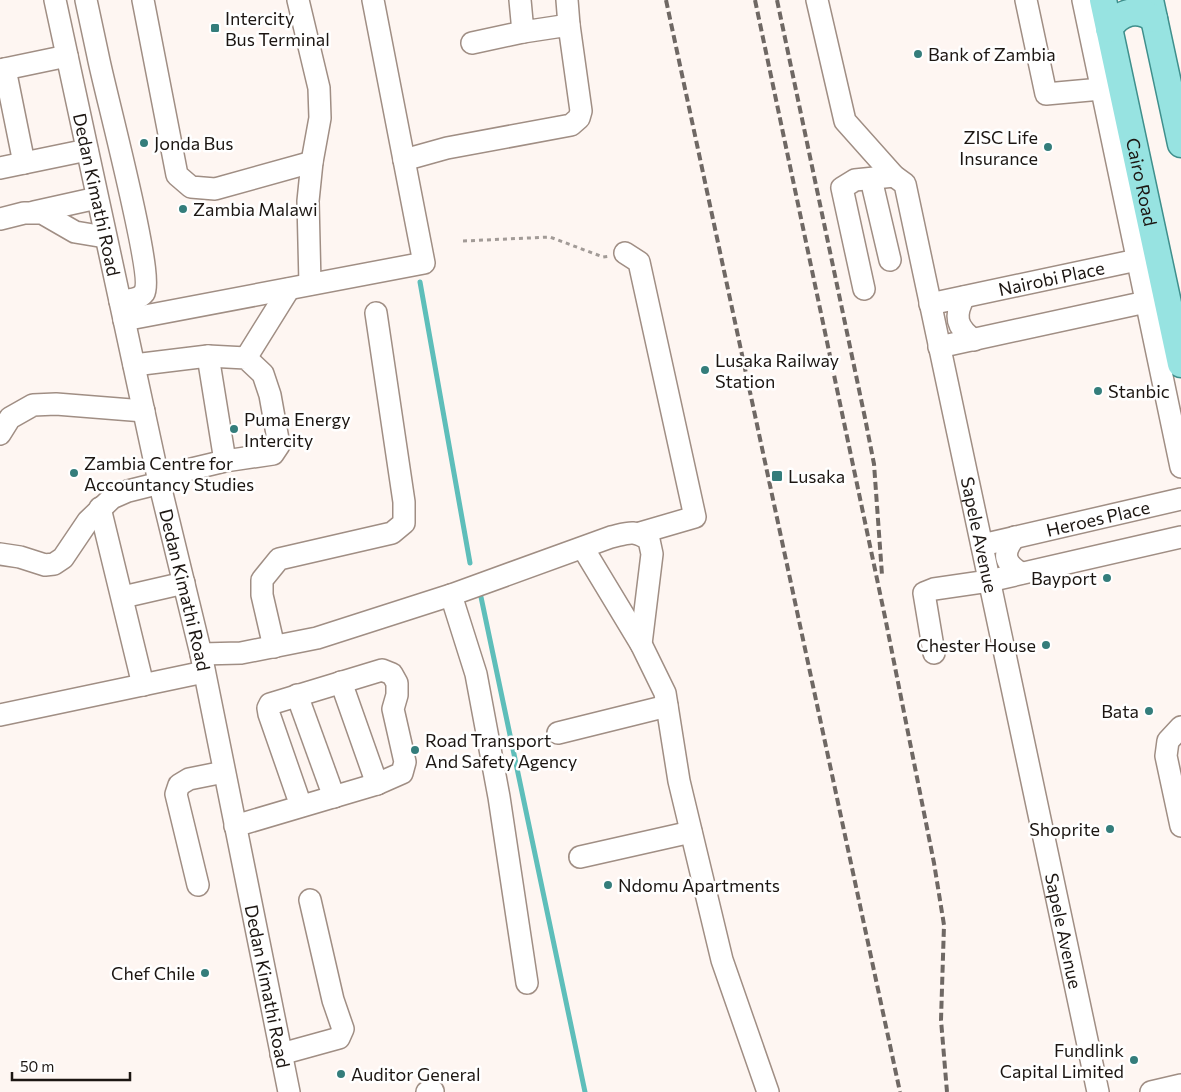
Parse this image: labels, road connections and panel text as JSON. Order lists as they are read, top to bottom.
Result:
{
  "streets": {
    "main road": ["Cairo Road"],
    "street": [
      "Dedan Kimathi Road",
      "Nairobi Place",
      "Heroes Place",
      "Sapele Avenue"
    ]
  },
  "crossings": [
    ["Nairobi Place", "Sapele Avenue"],
    ["Heroes Place", "Sapele Avenue"]
  ],
  "places": {
    "transit": ["Intercity Bus Terminal", "Lusaka"],
    "other": [
      "Bank of Zambia",
      "Jonda Bus",
      "ZISC Life Insurance",
      "Zambia Malawi",
      "Lusaka Railway Station",
      "Stanbic",
      "Puma Energy Intercity",
      "Zambia Centre for Accountancy Studies",
      "Bayport",
      "Chester House",
      "Bata",
      "Road Transport And Safety Agency",
      "Shoprite",
      "Ndomu Apartments",
      "Chef Chile",
      "Fundlink Capital Limited",
      "Auditor General"
    ]
  },
  "scale_bar": "50 m"
}
